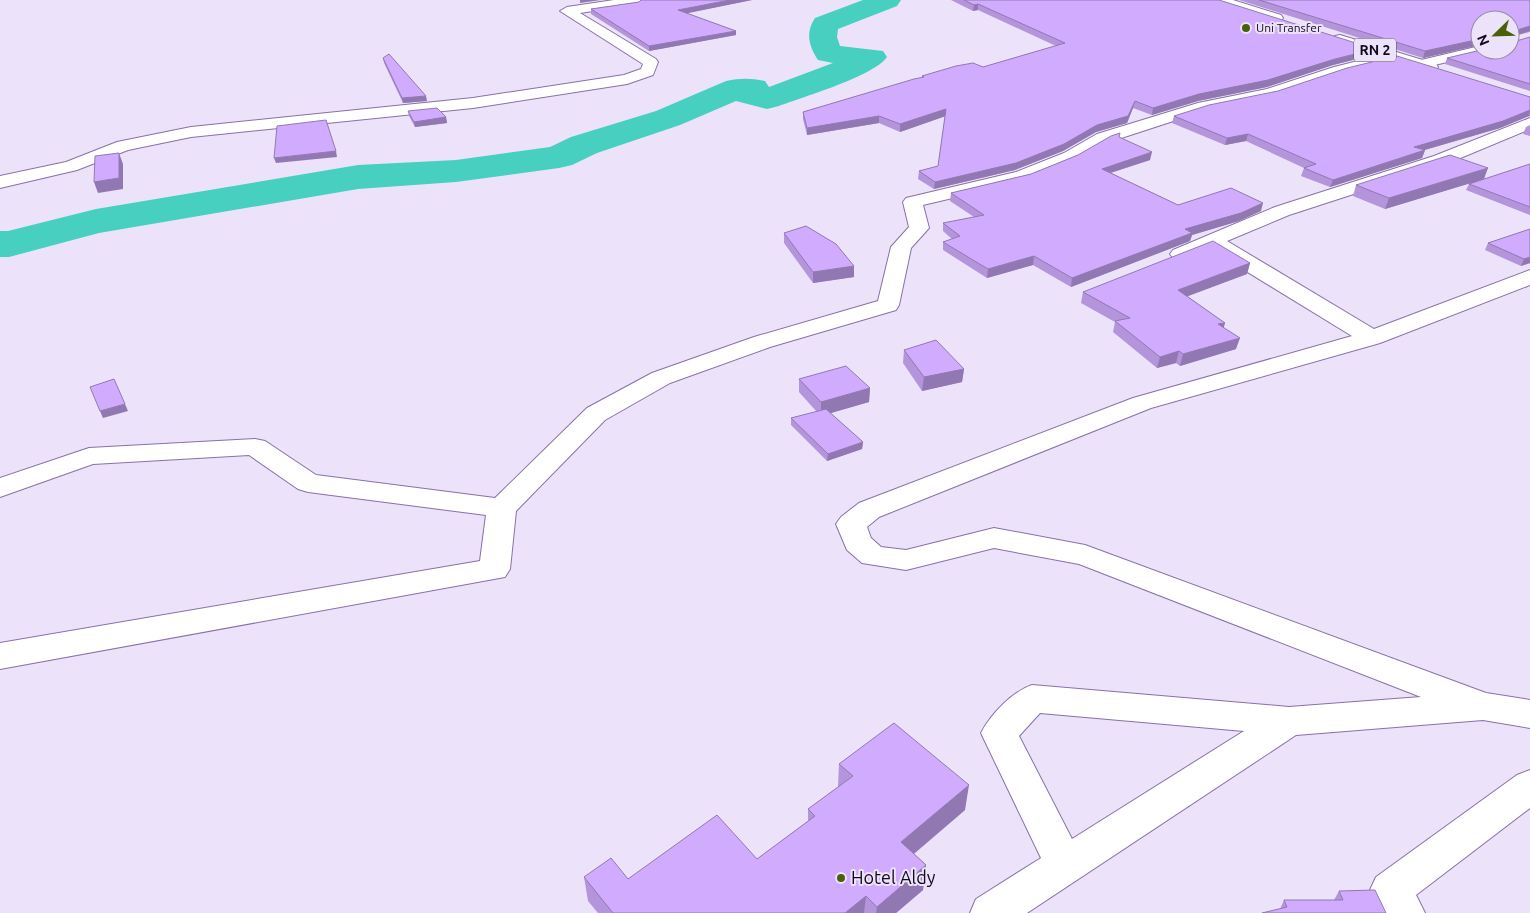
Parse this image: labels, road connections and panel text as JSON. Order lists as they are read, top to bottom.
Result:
{
  "streets": {
    "street": ["RN 2"]
  },
  "places": ["Uni Transfer", "Hotel Aldy"],
  "north": "bottom left"
}
